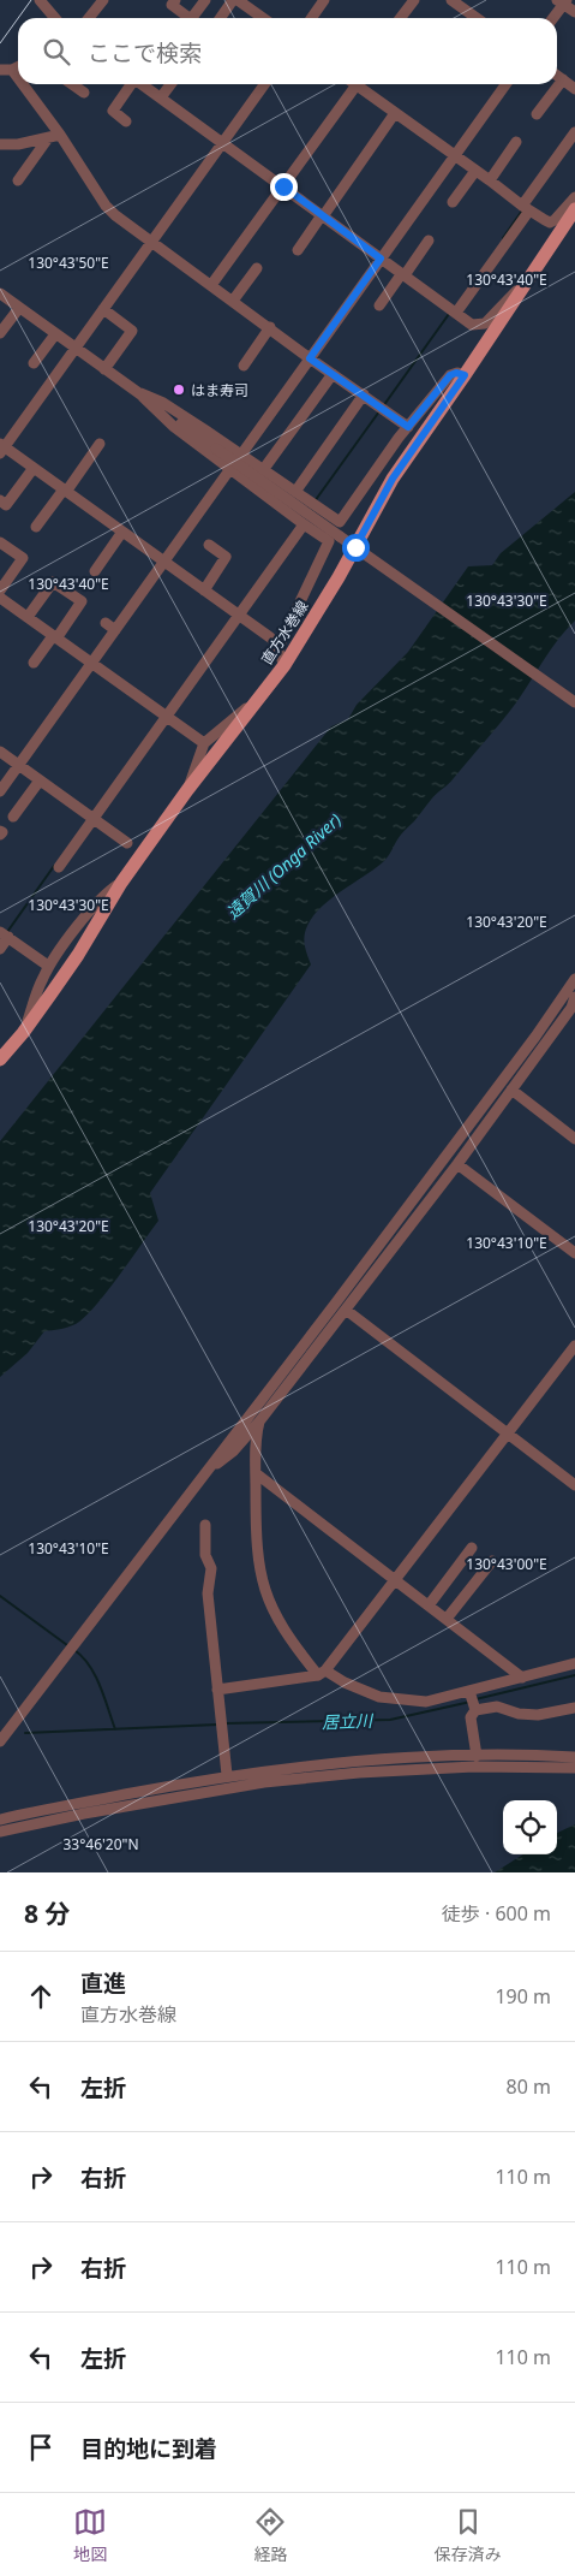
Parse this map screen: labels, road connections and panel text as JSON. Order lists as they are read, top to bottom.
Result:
{
  "streets": {
    "main road": ["直方水巻線"]
  },
  "water": ["遠賀川 (Onga River)", "居立川"],
  "places": ["はま寿司"],
  "page": {
    "search": "ここで検索",
    "heading": ["8 分", "徒歩 · 600 m"],
    "list": [
      ["直進", "直方水巻線", "190 m"],
      ["左折", "80 m"],
      ["右折", "110 m"],
      ["右折", "110 m"],
      ["左折", "110 m"],
      "目的地に到着"
    ],
    "nav": ["地図", "経路", "保存済み"]
  },
  "coordinates": [
    "130°43'50\"E",
    "130°43'40\"E",
    "130°43'30\"E",
    "130°43'20\"E",
    "130°43'10\"E",
    "130°43'00\"E",
    "33°46'20\"N"
  ]
}
